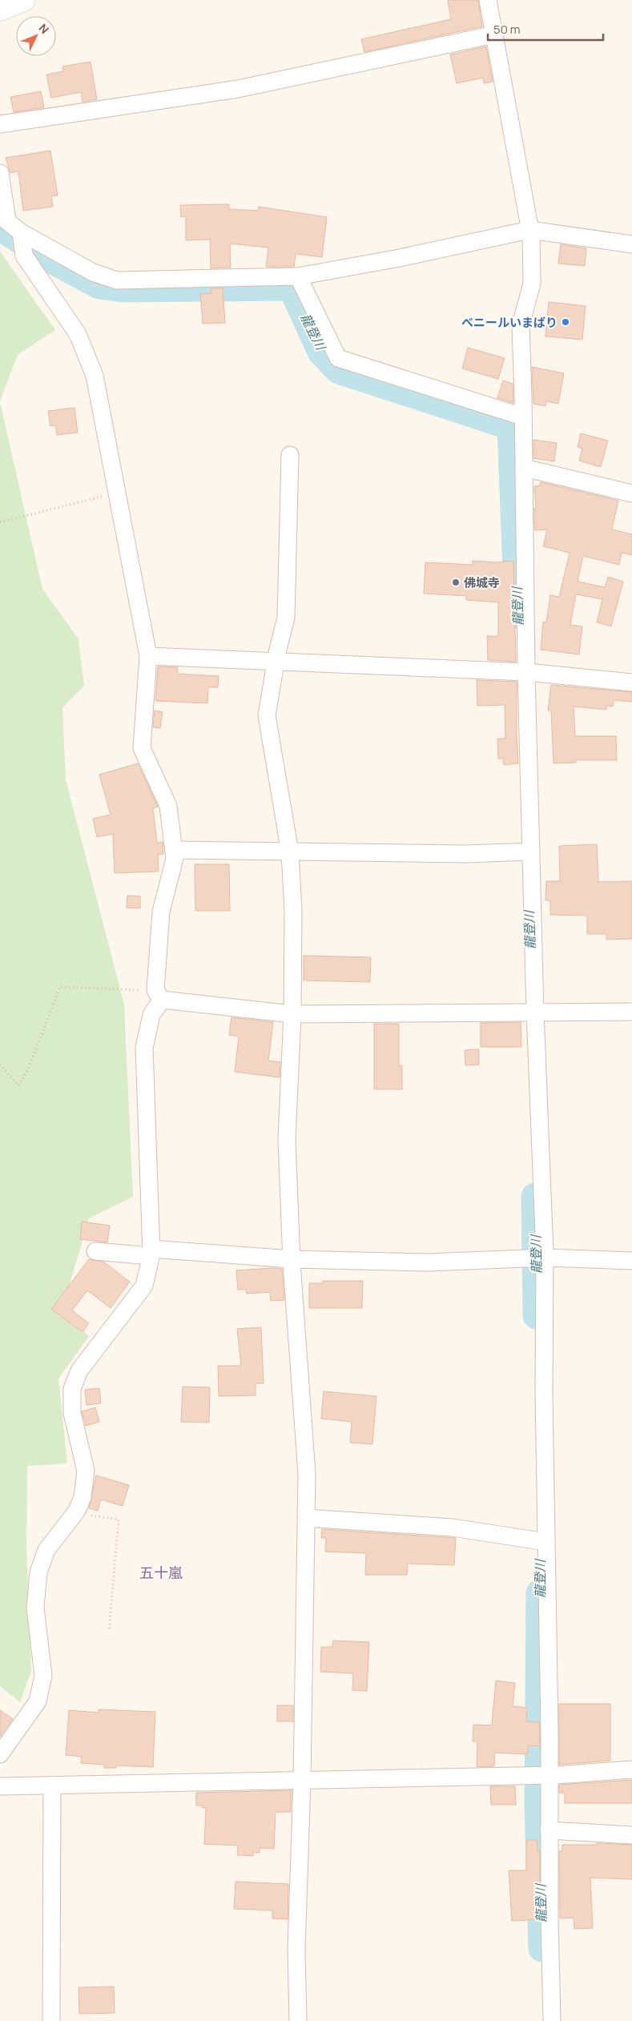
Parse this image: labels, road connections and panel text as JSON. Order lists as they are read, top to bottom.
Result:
{
  "districts": ["五十嵐"],
  "water": ["龍登川"],
  "places": ["べニールいまばり", "佛城寺"],
  "scale_bar": "50 m",
  "north": "top right"
}
